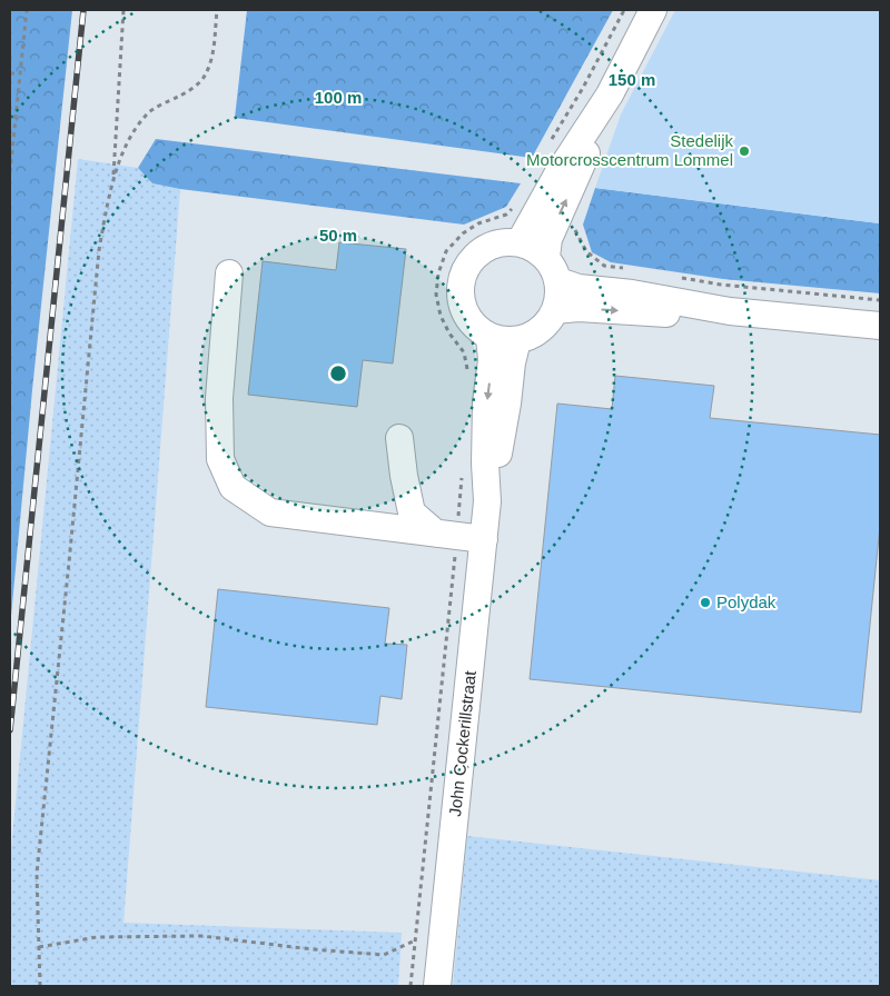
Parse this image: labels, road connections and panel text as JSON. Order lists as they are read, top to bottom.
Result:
{
  "streets": {
    "street": ["John Cockerillstraat"]
  },
  "places": ["Stedelijk Motorcrosscentrum Lommel", "Polydak"],
  "rings": ["150 m", "100 m", "50 m"]
}
